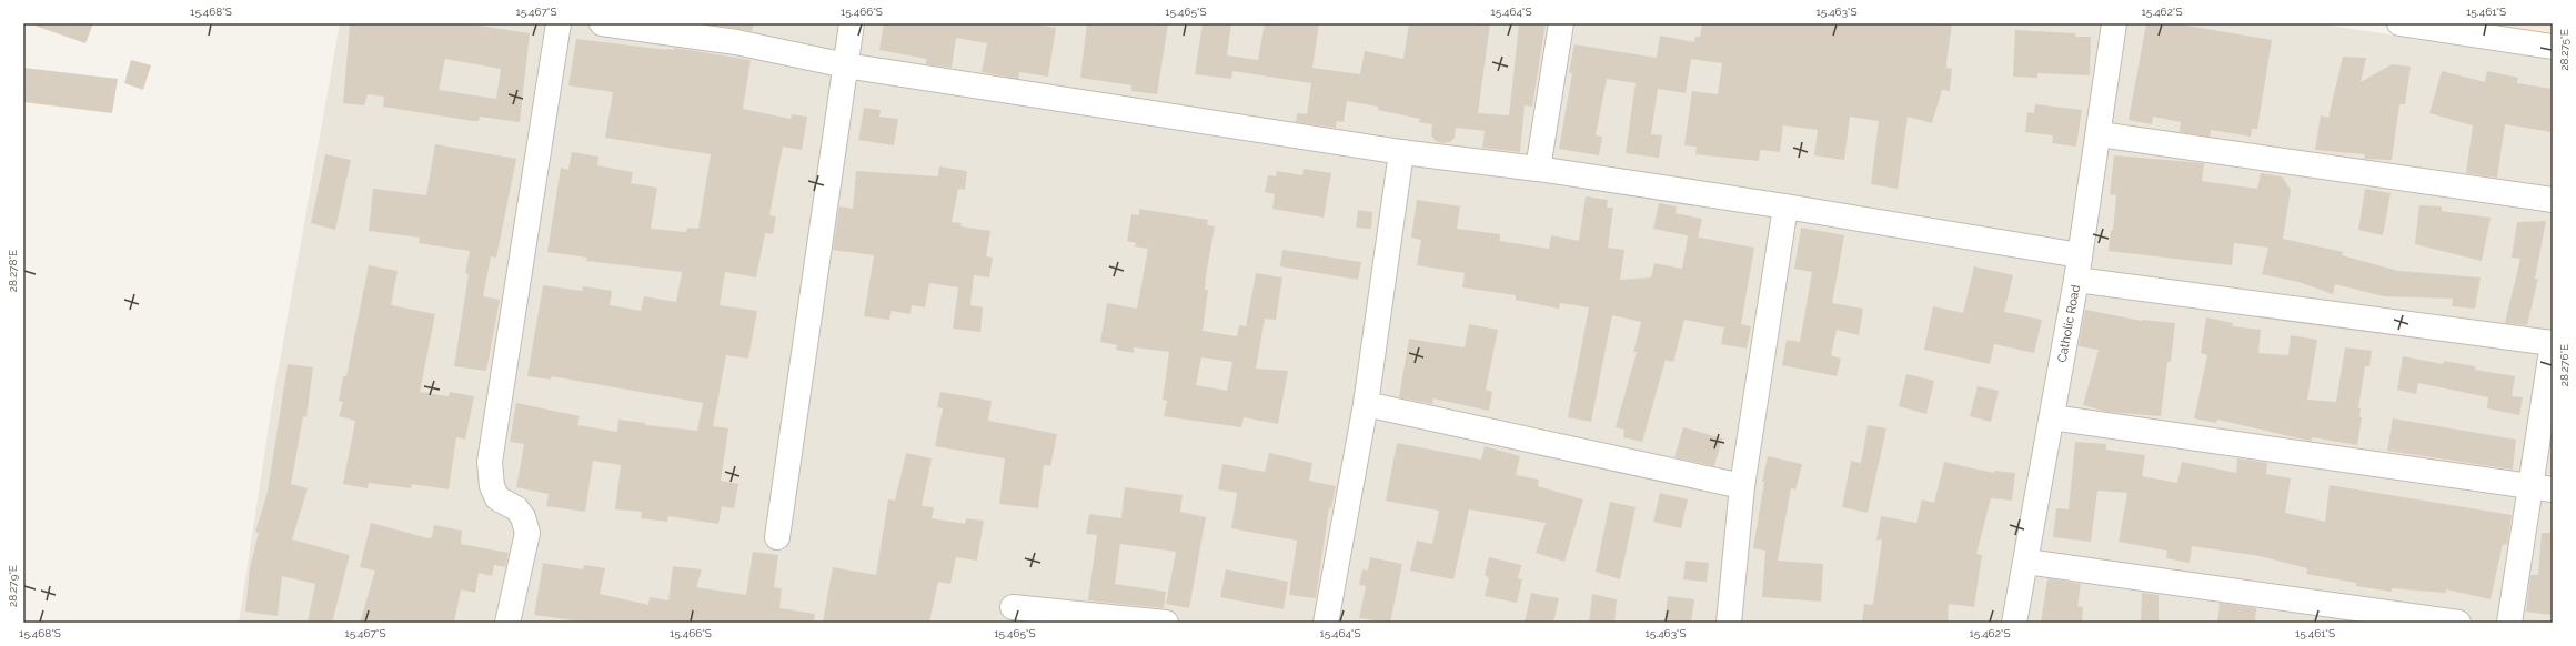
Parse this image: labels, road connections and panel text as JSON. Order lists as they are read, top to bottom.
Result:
{
  "streets": {
    "street": ["Catholic Road"]
  },
  "coordinates": [
    "15.468°S",
    "15.467°S",
    "15.466°S",
    "15.465°S",
    "15.464°S",
    "15.463°S",
    "15.462°S",
    "15.461°S",
    "28.275°E",
    "28.278°E",
    "28.276°E",
    "28.279°E"
  ]
}
